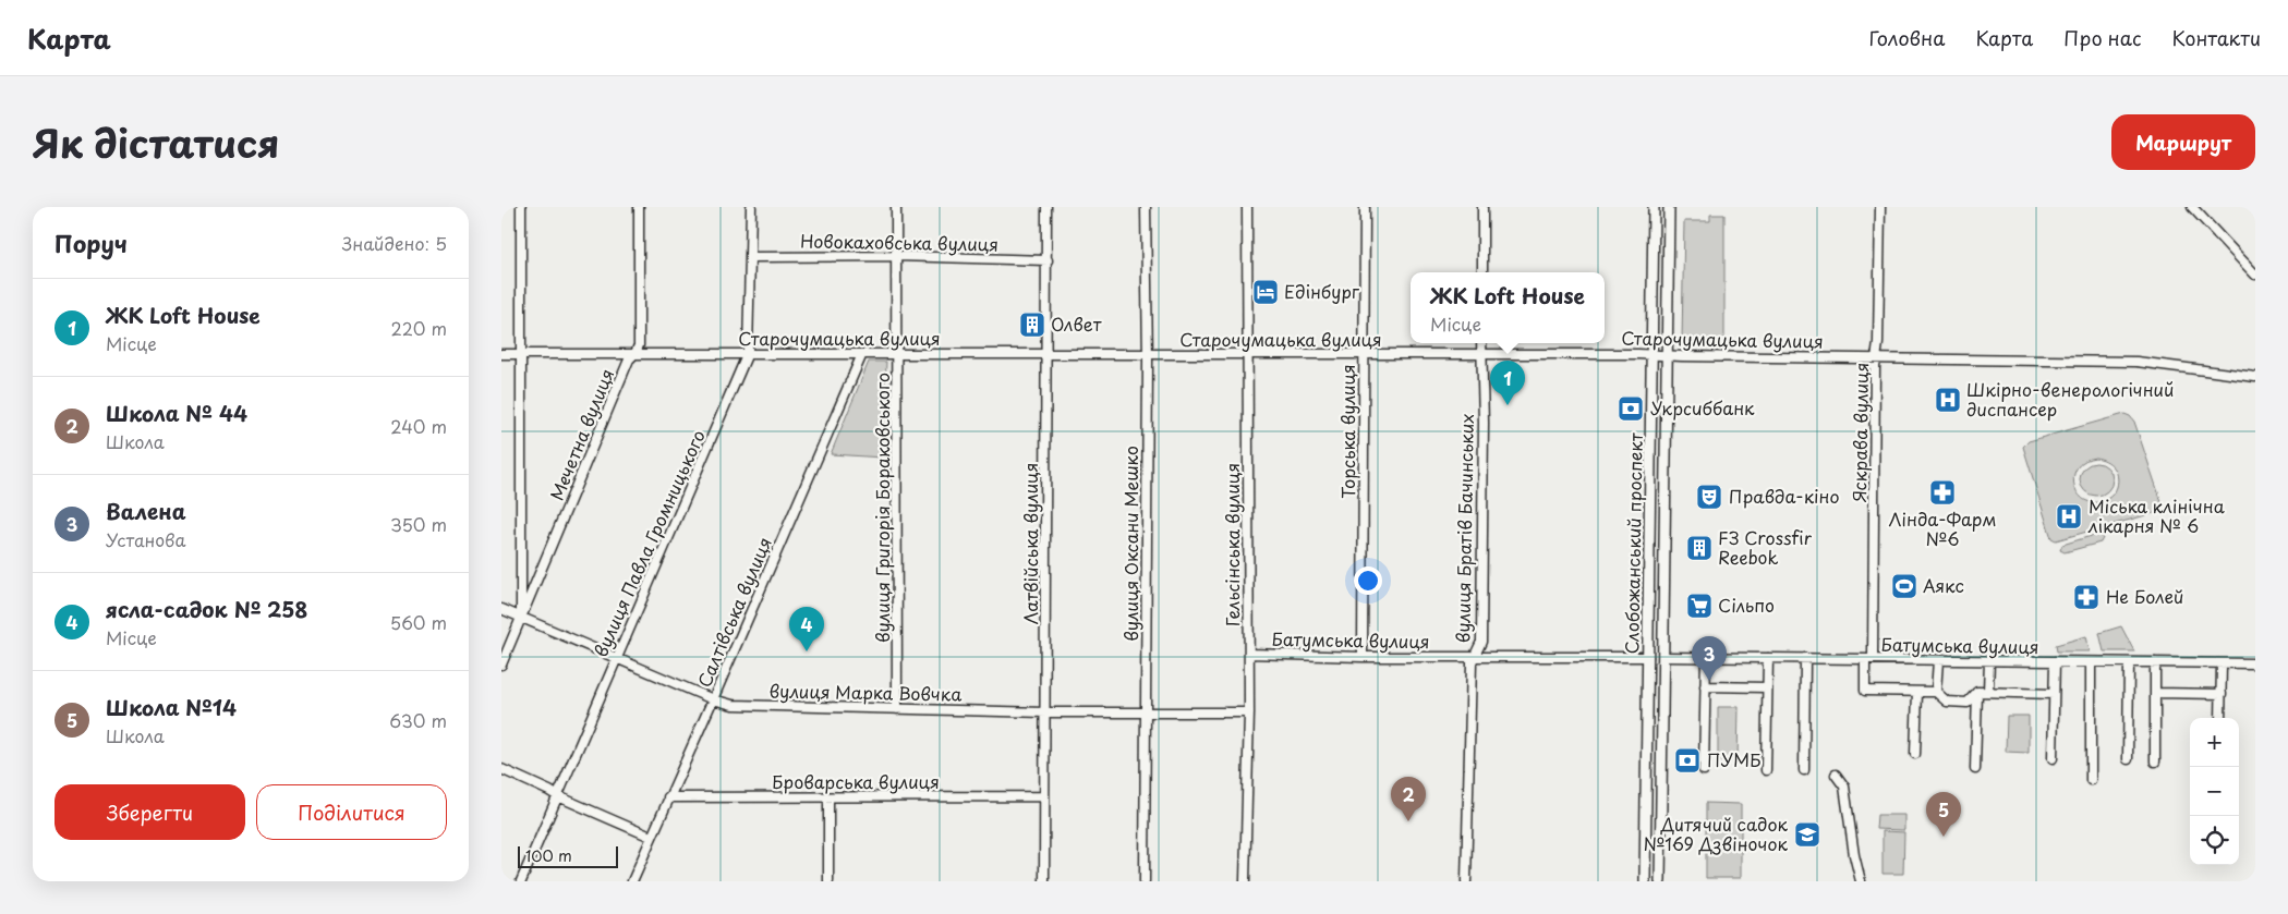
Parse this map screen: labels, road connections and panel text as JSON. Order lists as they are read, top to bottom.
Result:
{
  "streets": {
    "main road": ["Слобожанський проспект"],
    "street": [
      "Новокаховська вулиця",
      "Старочумацька вулиця",
      "Торська вулиця",
      "Яскрава вулиця",
      "Мечетна вулиця",
      "вулиця Григорія Бораковського",
      "вулиця Братів Бачинських",
      "вулиця Павла Громницького",
      "Латвійська вулиця",
      "вулиця Оксани Мешко",
      "Гельсінська вулиця",
      "Салтівська вулиця",
      "Батумська вулиця",
      "вулиця Марка Вовчка",
      "Броварська вулиця"
    ]
  },
  "crossings": [
    ["Новокаховська вулиця", "вулиця Григорія Бораковського"],
    ["Новокаховська вулиця", "вулиця Павла Громницького"],
    ["Новокаховська вулиця", "Латвійська вулиця"],
    ["Старочумацька вулиця", "Торська вулиця"],
    ["Старочумацька вулиця", "Яскрава вулиця"],
    ["Старочумацька вулиця", "Мечетна вулиця"],
    ["Старочумацька вулиця", "вулиця Григорія Бораковського"],
    ["Старочумацька вулиця", "вулиця Братів Бачинських"],
    ["Старочумацька вулиця", "вулиця Павла Громницького"],
    ["Старочумацька вулиця", "Латвійська вулиця"],
    ["Старочумацька вулиця", "вулиця Оксани Мешко"],
    ["Старочумацька вулиця", "Слобожанський проспект"],
    ["Старочумацька вулиця", "Гельсінська вулиця"],
    ["Старочумацька вулиця", "Салтівська вулиця"],
    ["Торська вулиця", "Батумська вулиця"],
    ["Яскрава вулиця", "Батумська вулиця"],
    ["Мечетна вулиця", "вулиця Марка Вовчка"],
    ["вулиця Григорія Бораковського", "вулиця Марка Вовчка"],
    ["вулиця Братів Бачинських", "Батумська вулиця"],
    ["вулиця Павла Громницького", "вулиця Марка Вовчка"],
    ["Латвійська вулиця", "вулиця Марка Вовчка"],
    ["Латвійська вулиця", "Броварська вулиця"],
    ["вулиця Оксани Мешко", "вулиця Марка Вовчка"],
    ["Слобожанський проспект", "Батумська вулиця"],
    ["Гельсінська вулиця", "Батумська вулиця"],
    ["Гельсінська вулиця", "вулиця Марка Вовчка"],
    ["Салтівська вулиця", "вулиця Марка Вовчка"],
    ["Салтівська вулиця", "Броварська вулиця"]
  ],
  "places": {
    "hotel": ["Едінбург"],
    "building": ["Олвет", "F3 Crossfir Reebok"],
    "hospital": ["Шкірно-венерологічний диспансер", "Міська клінічна лікарня № 6"],
    "bank": ["Укрсиббанк", "ПУМБ"],
    "pharmacy": ["Лінда-Фарм №6", "Не Болей"],
    "theatre": ["Правда-кіно"],
    "sports": ["Аякс"],
    "supermarket": ["Сільпо"],
    "school or university": ["Дитячий садок №169 Дзвіночок"]
  },
  "scale_bar": "100 m",
  "page": {
    "header": "Карта",
    "nav": [
      "Головна",
      "Карта",
      "Про нас",
      "Контакти"
    ],
    "title": "Як дістатися",
    "buttons": [
      "Маршрут",
      ["Зберегти", "Поділитися"]
    ],
    "heading": ["Поруч", "Знайдено: 5"],
    "popup": ["ЖК Loft House", "Місце"],
    "list": [
      {
        "mark": "1",
        "name": "ЖК Loft House",
        "note": "Місце",
        "value": "220 m"
      },
      {
        "mark": "2",
        "name": "Школа № 44",
        "note": "Школа",
        "value": "240 m"
      },
      {
        "mark": "3",
        "name": "Валена",
        "note": "Установа",
        "value": "350 m"
      },
      {
        "mark": "4",
        "name": "ясла-садок № 258",
        "note": "Місце",
        "value": "560 m"
      },
      {
        "mark": "5",
        "name": "Школа №14",
        "note": "Школа",
        "value": "630 m"
      }
    ],
    "pins": [
      "1",
      "4",
      "3",
      "2",
      "5"
    ],
    "map_buttons": ["+", "−"],
    "scale": "100 m"
  }
}
